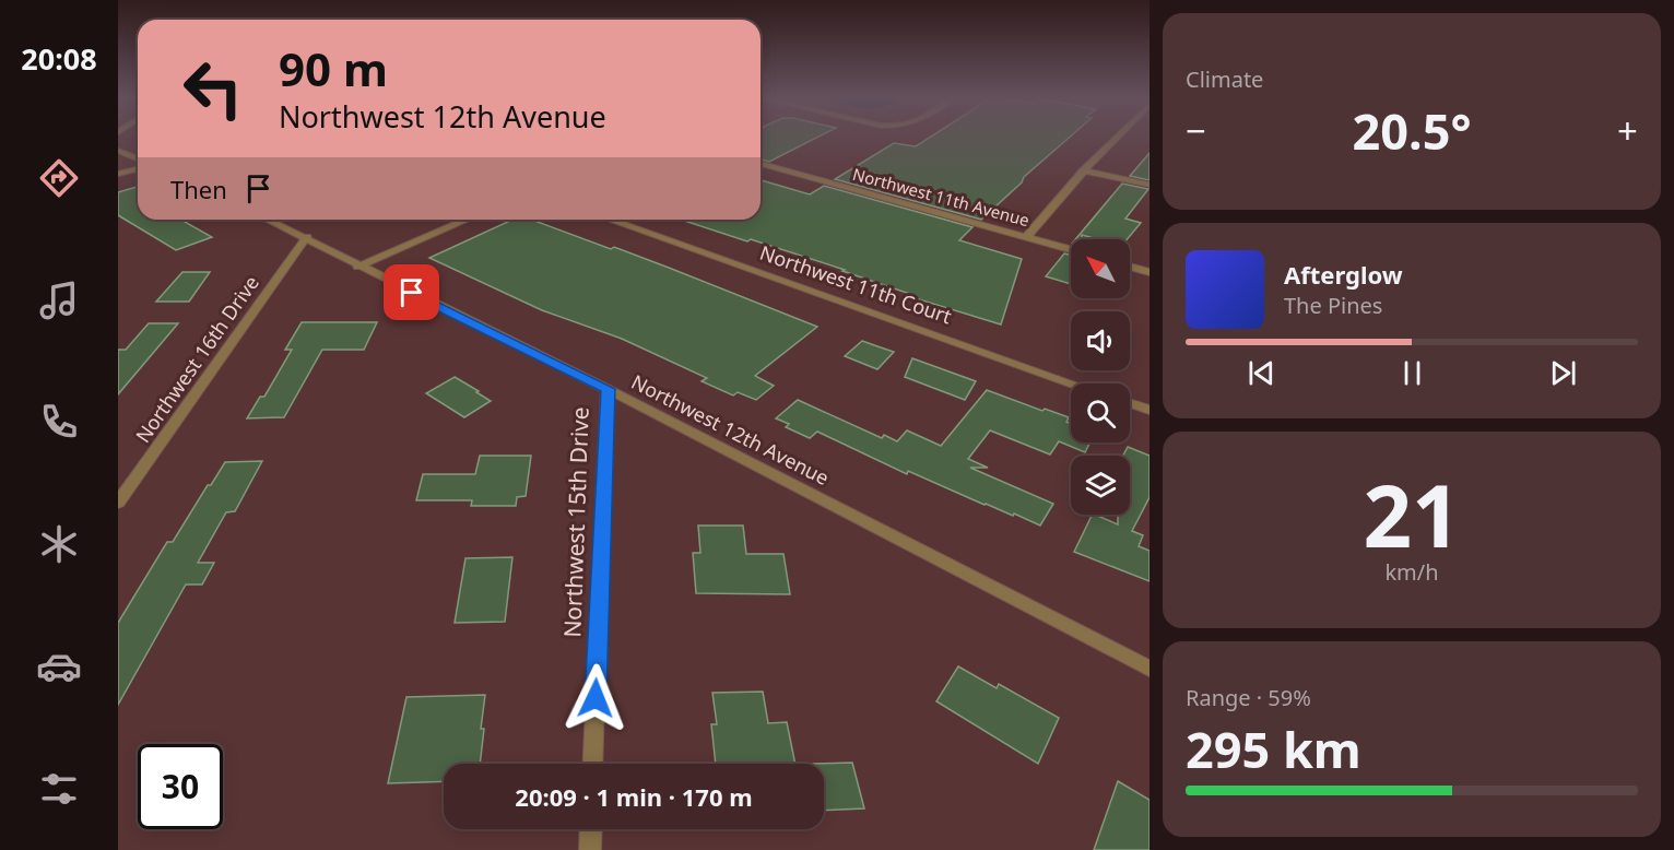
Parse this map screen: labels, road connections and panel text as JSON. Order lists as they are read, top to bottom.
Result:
{
  "streets": {
    "street": [
      "Northwest 11th Avenue",
      "Northwest 11th Court",
      "Northwest 16th Drive",
      "Northwest 12th Avenue",
      "Northwest 15th Drive"
    ]
  },
  "crossings": [
    ["Northwest 16th Drive", "Northwest 12th Avenue"],
    ["Northwest 12th Avenue", "Northwest 15th Drive"]
  ],
  "north": "top left",
  "page": {
    "tabs": "20:08",
    "tile": [
      "Climate",
      ["21", "km/h"],
      ["Range · 59%", "295 km"]
    ],
    "turn": ["90 m", "Northwest 12th Avenue"],
    "heat": ["−", "20.5°", "+"],
    "then": "Then",
    "song": ["Afterglow", "The Pines"],
    "limit": "30",
    "trip": "20:09 · 1 min · 170 m"
  }
}
